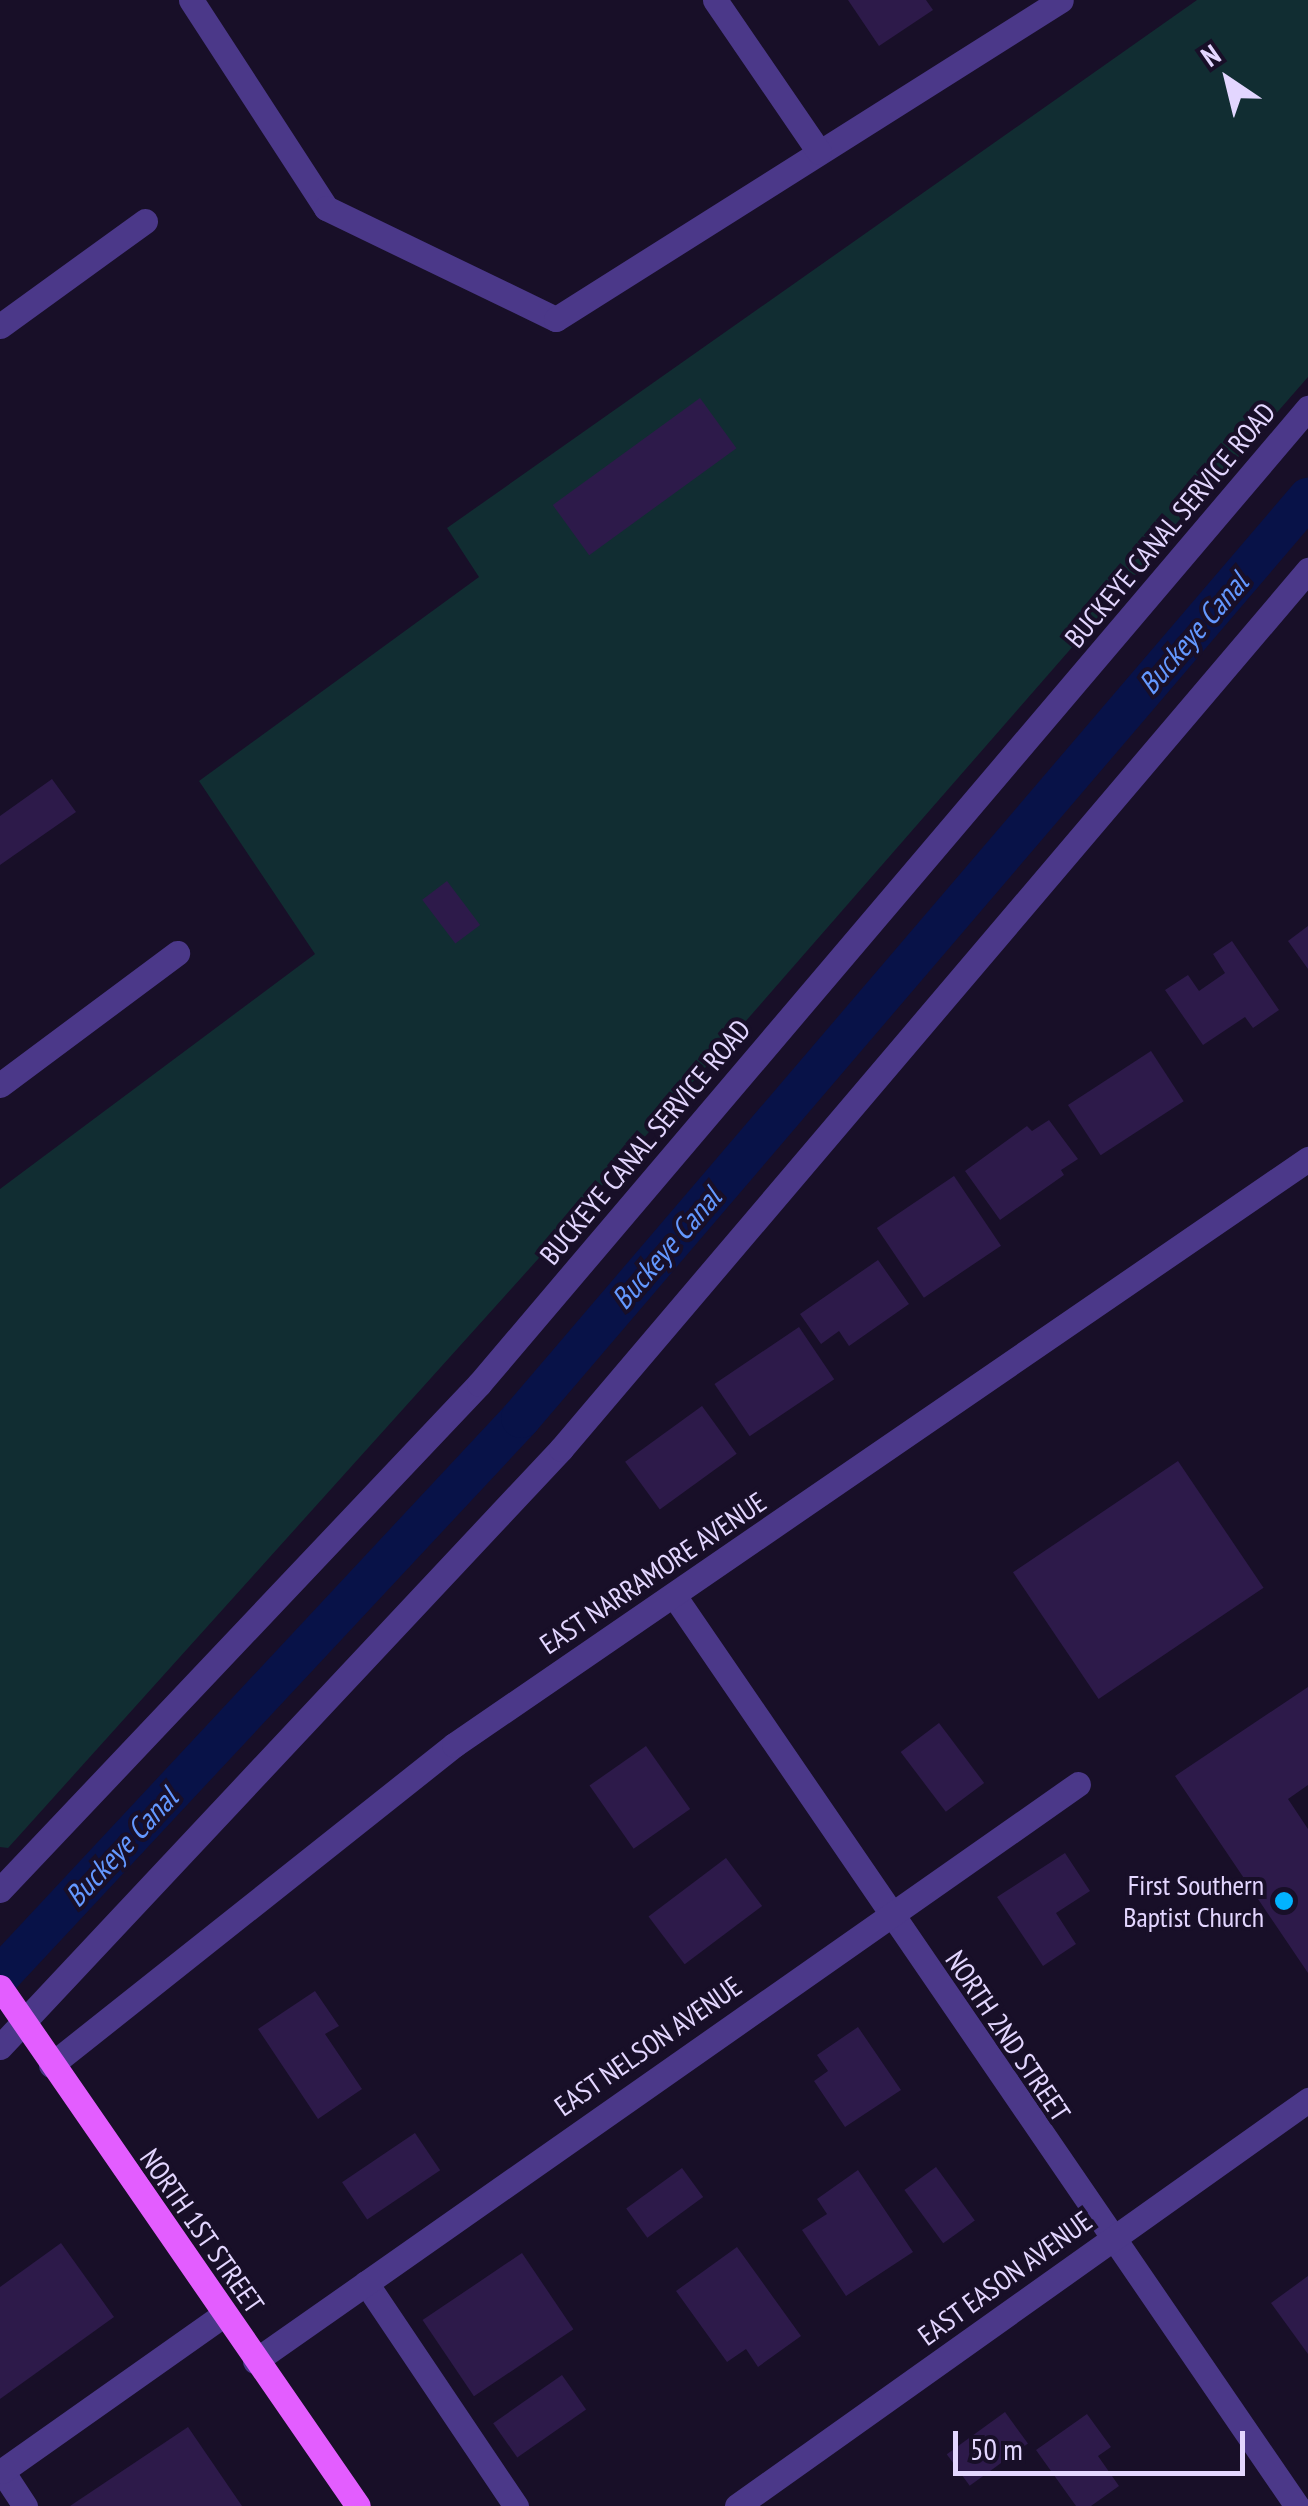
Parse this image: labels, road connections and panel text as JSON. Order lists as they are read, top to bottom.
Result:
{
  "streets": {
    "main road": ["NORTH 1ST STREET"],
    "street": [
      "BUCKEYE CANAL SERVICE ROAD",
      "EAST NARRAMORE AVENUE",
      "NORTH 2ND STREET",
      "EAST NELSON AVENUE",
      "EAST EASON AVENUE"
    ]
  },
  "crossings": [
    ["EAST NARRAMORE AVENUE", "NORTH 2ND STREET"],
    ["EAST NARRAMORE AVENUE", "NORTH 1ST STREET"],
    ["NORTH 2ND STREET", "EAST NELSON AVENUE"],
    ["NORTH 2ND STREET", "EAST EASON AVENUE"],
    ["EAST NELSON AVENUE", "NORTH 1ST STREET"]
  ],
  "water": ["Buckeye Canal"],
  "places": ["First Southern Baptist Church"],
  "scale_bar": "50 m",
  "north": "top left"
}
